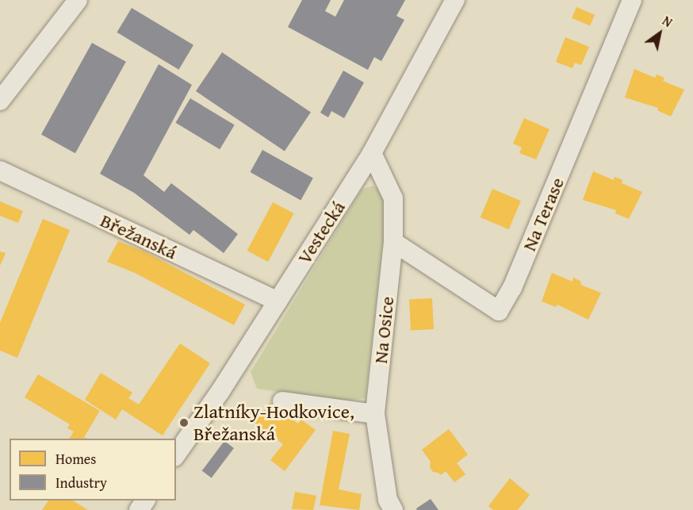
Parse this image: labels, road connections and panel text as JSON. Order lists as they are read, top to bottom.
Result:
{
  "streets": {
    "street": [
      "Na Terase",
      "Vestecká",
      "Břežanská",
      "Na Osice"
    ]
  },
  "crossings": [
    ["Na Terase", "Na Osice"],
    ["Vestecká", "Břežanská"],
    ["Vestecká", "Na Osice"]
  ],
  "places": ["Zlatníky-Hodkovice, Břežanská"],
  "legend": ["Homes", "Industry"],
  "north": "top right"
}
